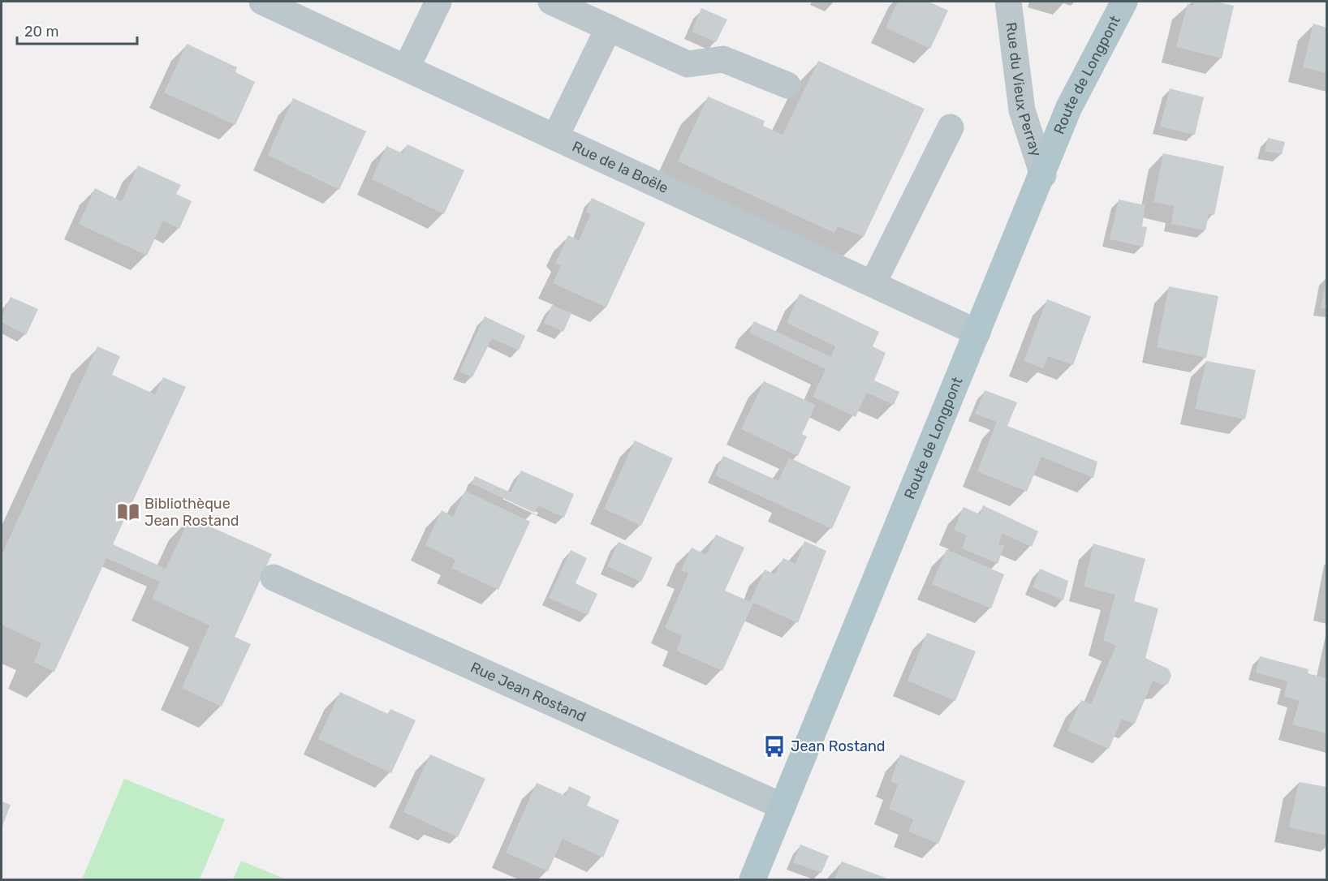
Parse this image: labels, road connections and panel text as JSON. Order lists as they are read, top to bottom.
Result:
{
  "streets": {
    "main road": ["Route de Longpont"],
    "street": ["Rue du Vieux Perray", "Rue de la Boële", "Rue Jean Rostand"]
  },
  "crossings": [
    ["Route de Longpont", "Rue du Vieux Perray"],
    ["Route de Longpont", "Rue de la Boële"],
    ["Route de Longpont", "Rue Jean Rostand"]
  ],
  "places": {
    "library": ["Bibliothèque Jean Rostand"],
    "bus stop": ["Jean Rostand"]
  },
  "scale_bar": "20 m"
}
